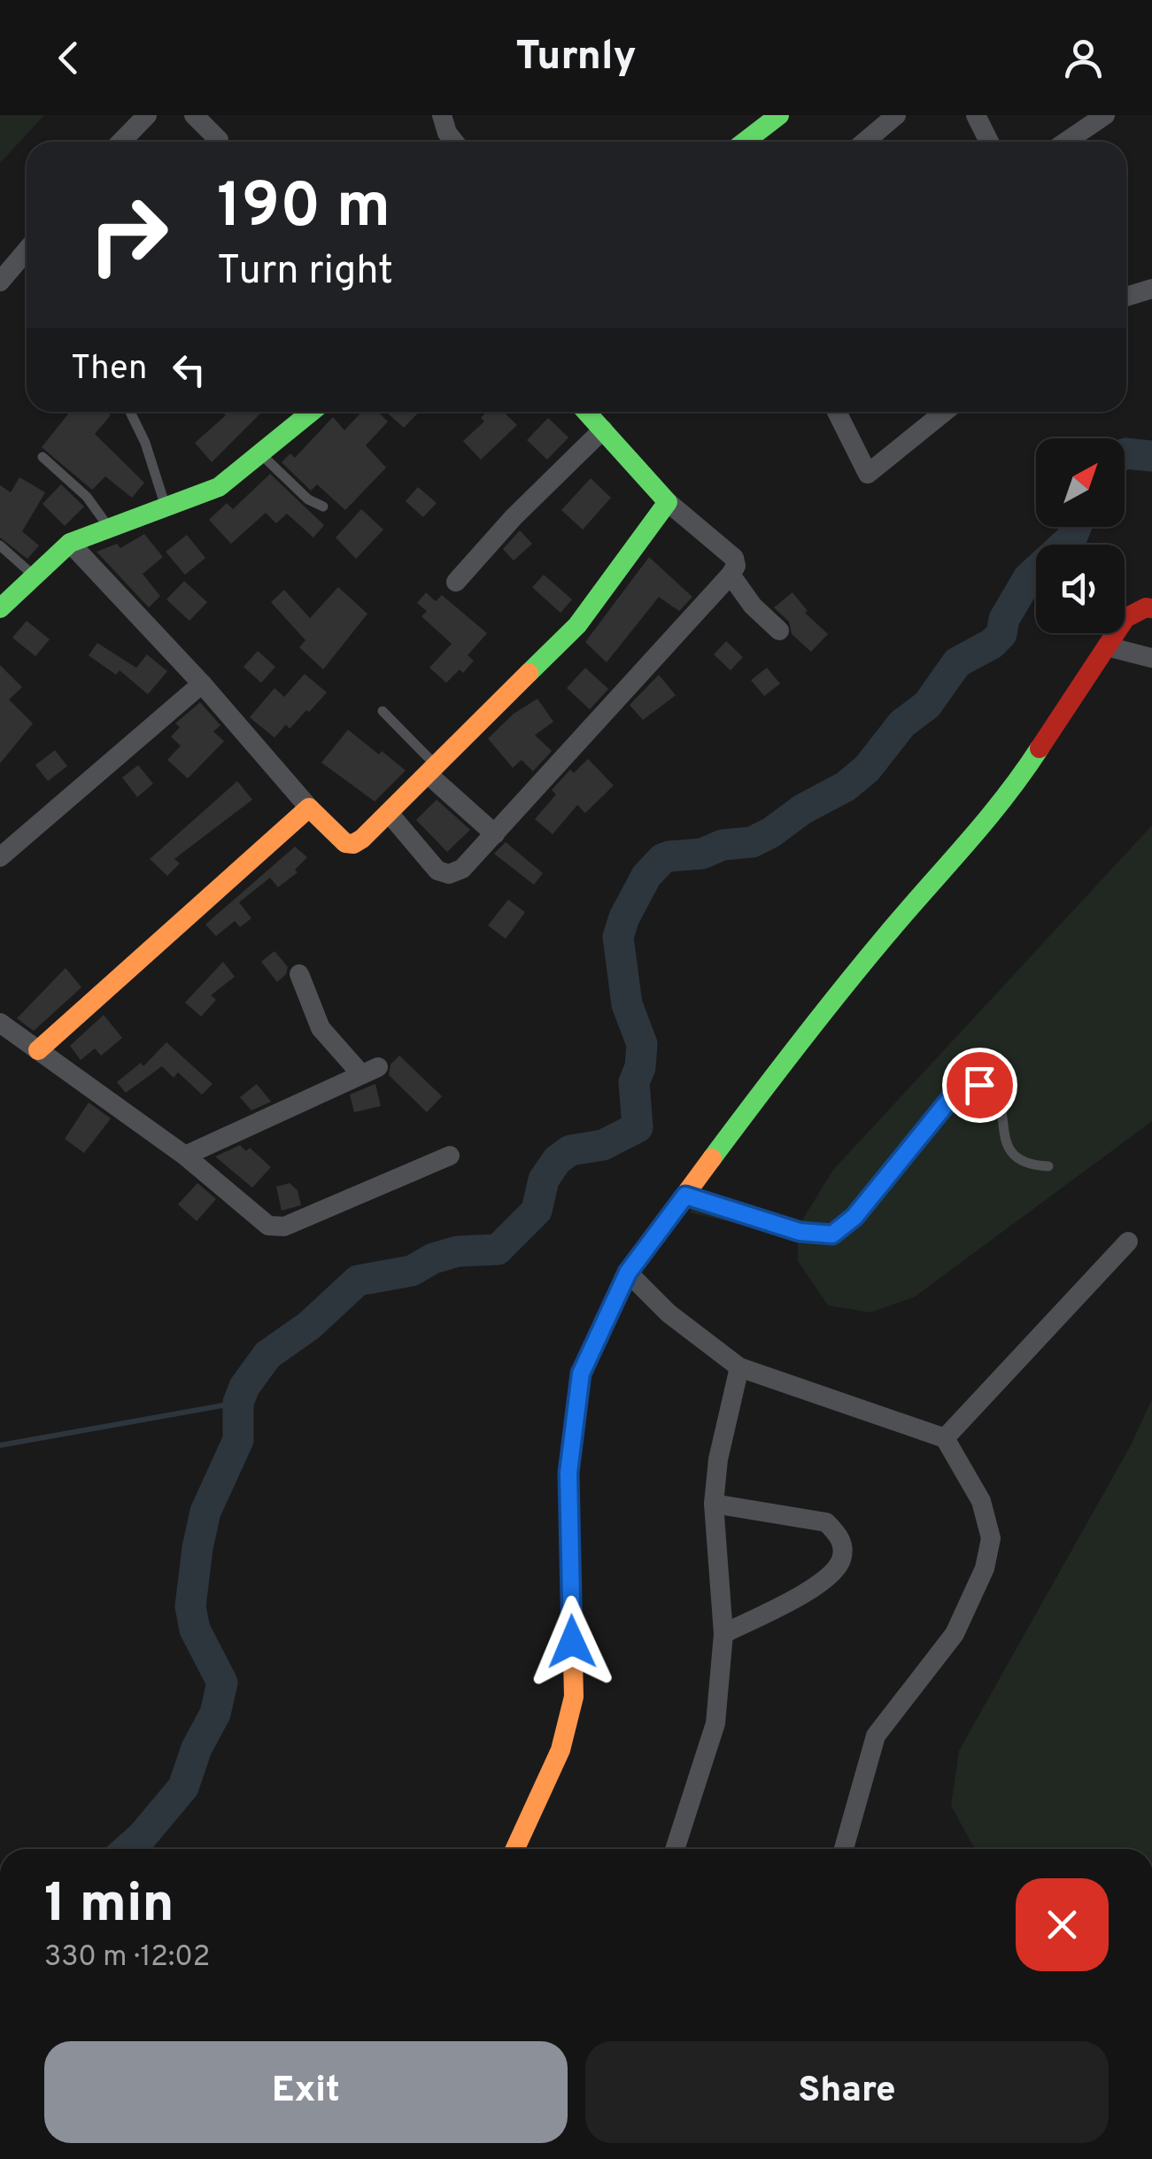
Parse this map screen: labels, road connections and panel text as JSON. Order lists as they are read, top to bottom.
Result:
{
  "north": "top right",
  "page": {
    "header": "Turnly",
    "turn": ["190 m", "Turn right"],
    "then": "Then",
    "heading": ["1 min", "330 m · 12:02"],
    "buttons": ["Exit", "Share"]
  }
}
